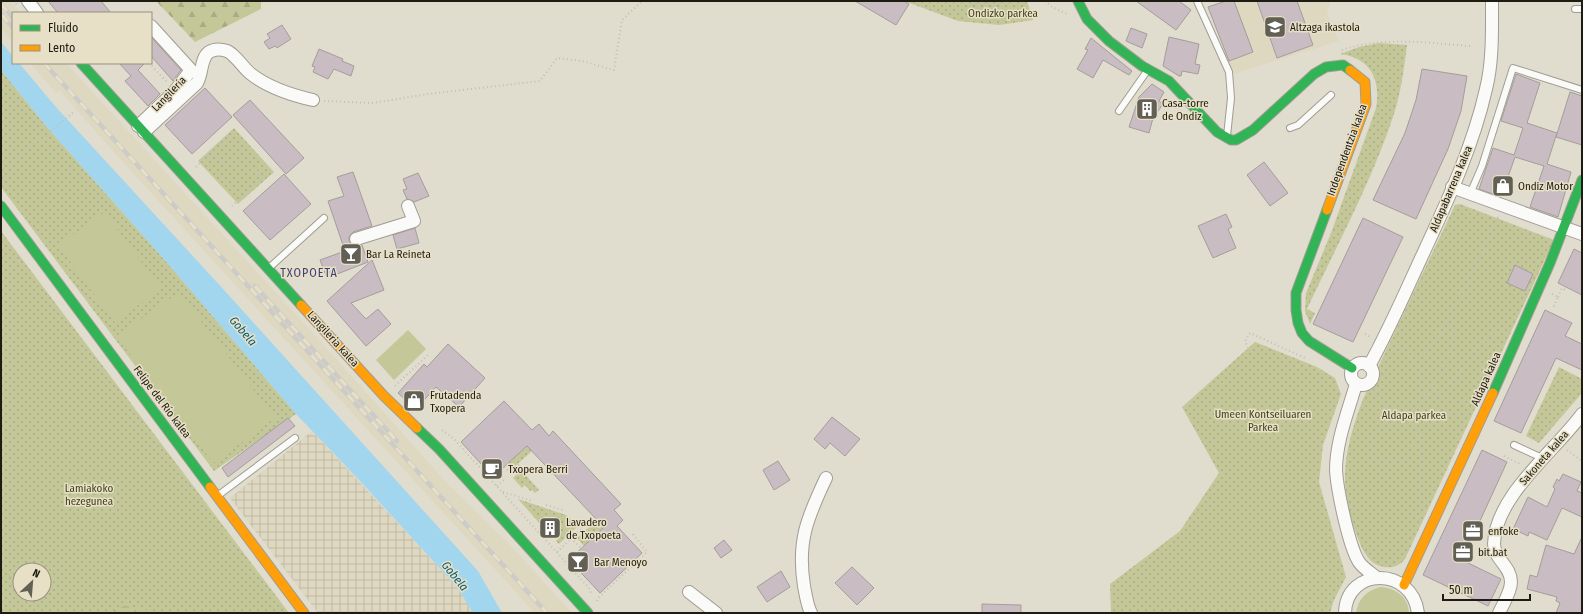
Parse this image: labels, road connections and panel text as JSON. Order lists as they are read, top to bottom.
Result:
{
  "streets": {
    "street": [
      "Langileria",
      "Independentzia kalea",
      "Aldapabarrena kalea",
      "Langileria kalea",
      "Aldapa kalea",
      "Felipe del Río kalea",
      "Sakoneta kalea"
    ]
  },
  "crossings": [
    ["Langileria", "Langileria kalea"],
    ["Independentzia kalea", "Aldapabarrena kalea"]
  ],
  "districts": ["TXOPOETA"],
  "water": ["Gobela"],
  "parks": [
    "Ondizko parkea",
    "Umeen Kontseiluaren Parkea",
    "Aldapa parkea",
    "Lamiakoko hezegunea"
  ],
  "places": {
    "school or university": ["Altzaga ikastola"],
    "building": ["Casa-torre de Ondiz", "Lavadero de Txopoeta"],
    "shop": ["Ondiz Motor", "Frutadenda Txopera"],
    "bar": ["Bar La Reineta", "Bar Menoyo"],
    "cafe": ["Txopera Berri"],
    "office": ["enfoke", "bit.bat"]
  },
  "legend": ["Fluido", "Lento"],
  "scale_bar": "50 m",
  "north": "top right"
}
